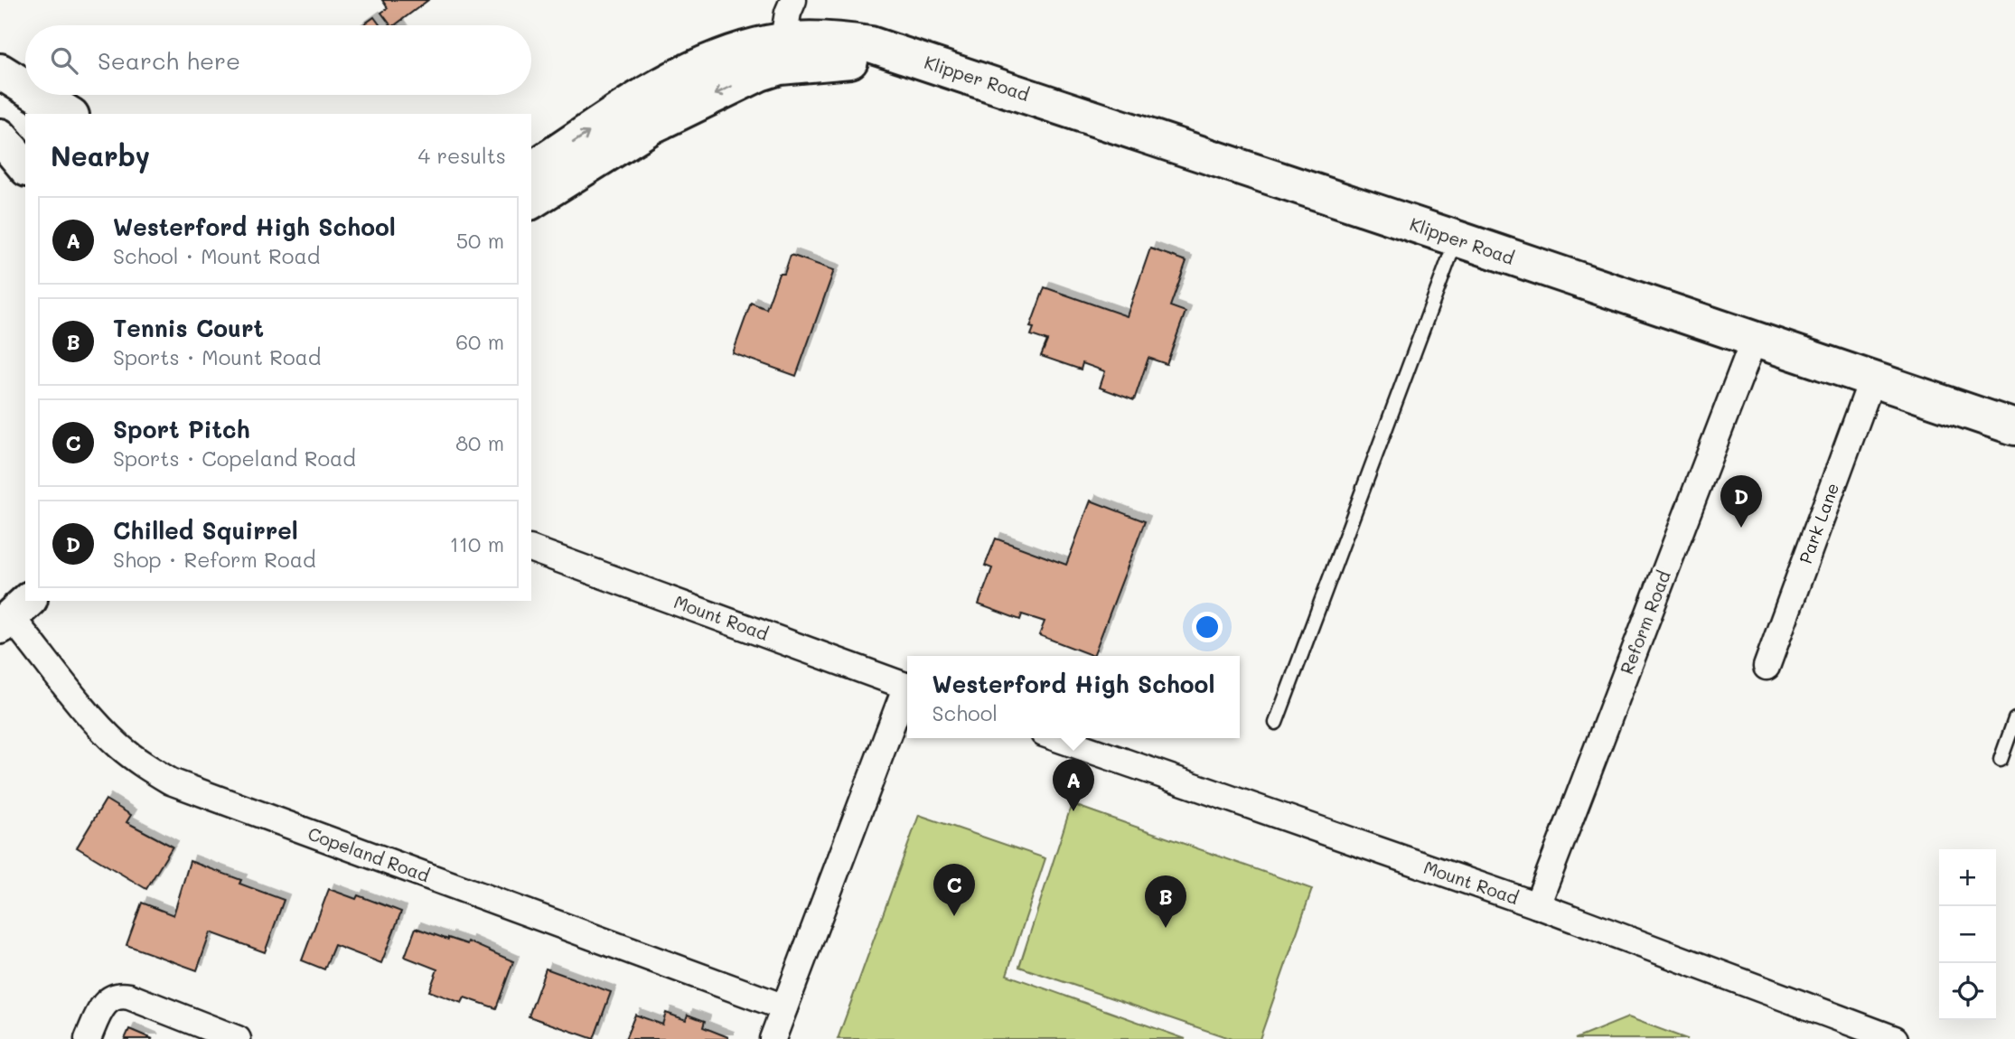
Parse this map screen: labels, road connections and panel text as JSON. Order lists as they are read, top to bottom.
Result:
{
  "streets": {
    "main road": ["Klipper Road"],
    "street": [
      "Park Lane",
      "Mount Road",
      "Reform Road",
      "Copeland Road"
    ]
  },
  "crossings": [
    ["Klipper Road", "Park Lane"],
    ["Klipper Road", "Reform Road"],
    ["Mount Road", "Reform Road"]
  ],
  "page": {
    "search": "Search here",
    "heading": ["Nearby", "4 results"],
    "list": [
      {
        "mark": "A",
        "name": "Westerford High School",
        "note": "School · Mount Road",
        "value": "50 m"
      },
      {
        "mark": "B",
        "name": "Tennis Court",
        "note": "Sports · Mount Road",
        "value": "60 m"
      },
      {
        "mark": "C",
        "name": "Sport Pitch",
        "note": "Sports · Copeland Road",
        "value": "80 m"
      },
      {
        "mark": "D",
        "name": "Chilled Squirrel",
        "note": "Shop · Reform Road",
        "value": "110 m"
      }
    ],
    "pins": [
      "D",
      "A",
      "C",
      "B"
    ],
    "popup": ["Westerford High School", "School"],
    "map_buttons": ["+", "−"]
  }
}
